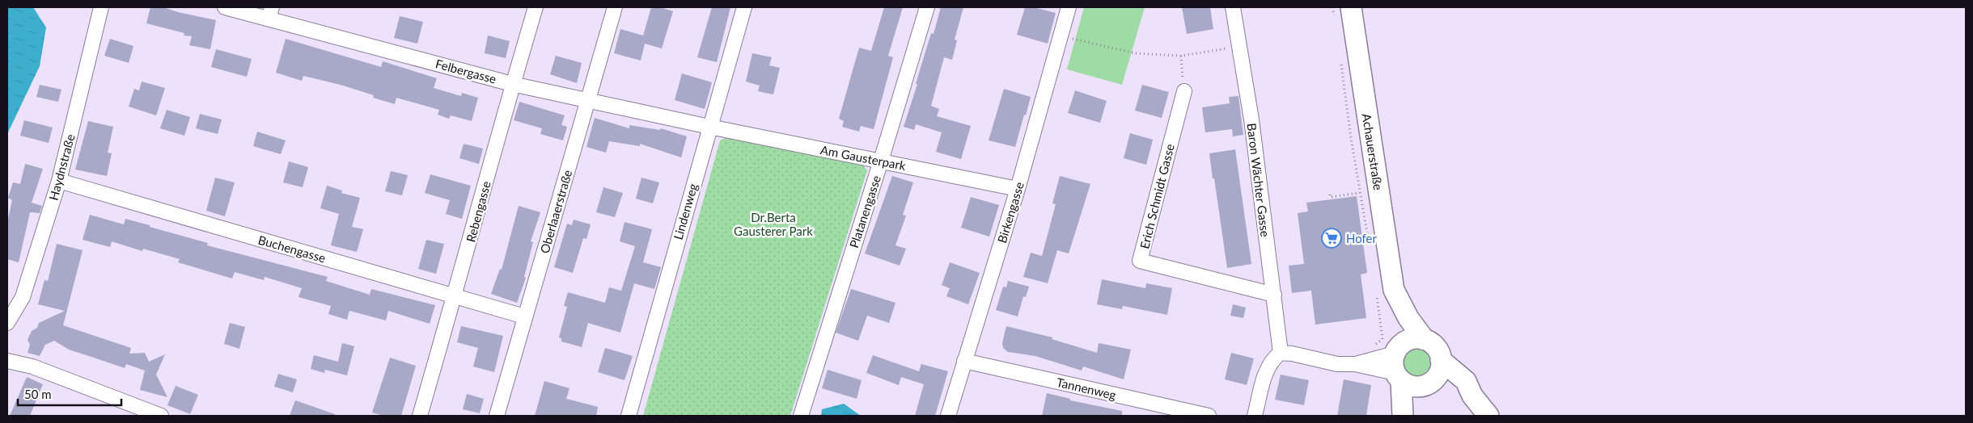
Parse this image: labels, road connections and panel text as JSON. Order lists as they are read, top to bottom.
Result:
{
  "streets": {
    "street": [
      "Felbergasse",
      "Achauerstraße",
      "Am Gausterpark",
      "Haydnstraße",
      "Baron Wächter Gasse",
      "Erich Schmidt Gasse",
      "Rebengasse",
      "Oberlaaerstraße",
      "Lindenweg",
      "Platanengasse",
      "Birkengasse",
      "Buchengasse",
      "Tannenweg"
    ]
  },
  "crossings": [
    ["Felbergasse", "Am Gausterpark"],
    ["Felbergasse", "Rebengasse"],
    ["Felbergasse", "Oberlaaerstraße"],
    ["Felbergasse", "Lindenweg"],
    ["Am Gausterpark", "Lindenweg"],
    ["Am Gausterpark", "Platanengasse"],
    ["Am Gausterpark", "Birkengasse"],
    ["Haydnstraße", "Buchengasse"],
    ["Baron Wächter Gasse", "Erich Schmidt Gasse"],
    ["Rebengasse", "Buchengasse"],
    ["Oberlaaerstraße", "Buchengasse"],
    ["Birkengasse", "Tannenweg"]
  ],
  "parks": ["Dr.Berta Gausterer Park"],
  "places": {
    "supermarket": ["Hofer"]
  },
  "scale_bar": "50 m"
}
